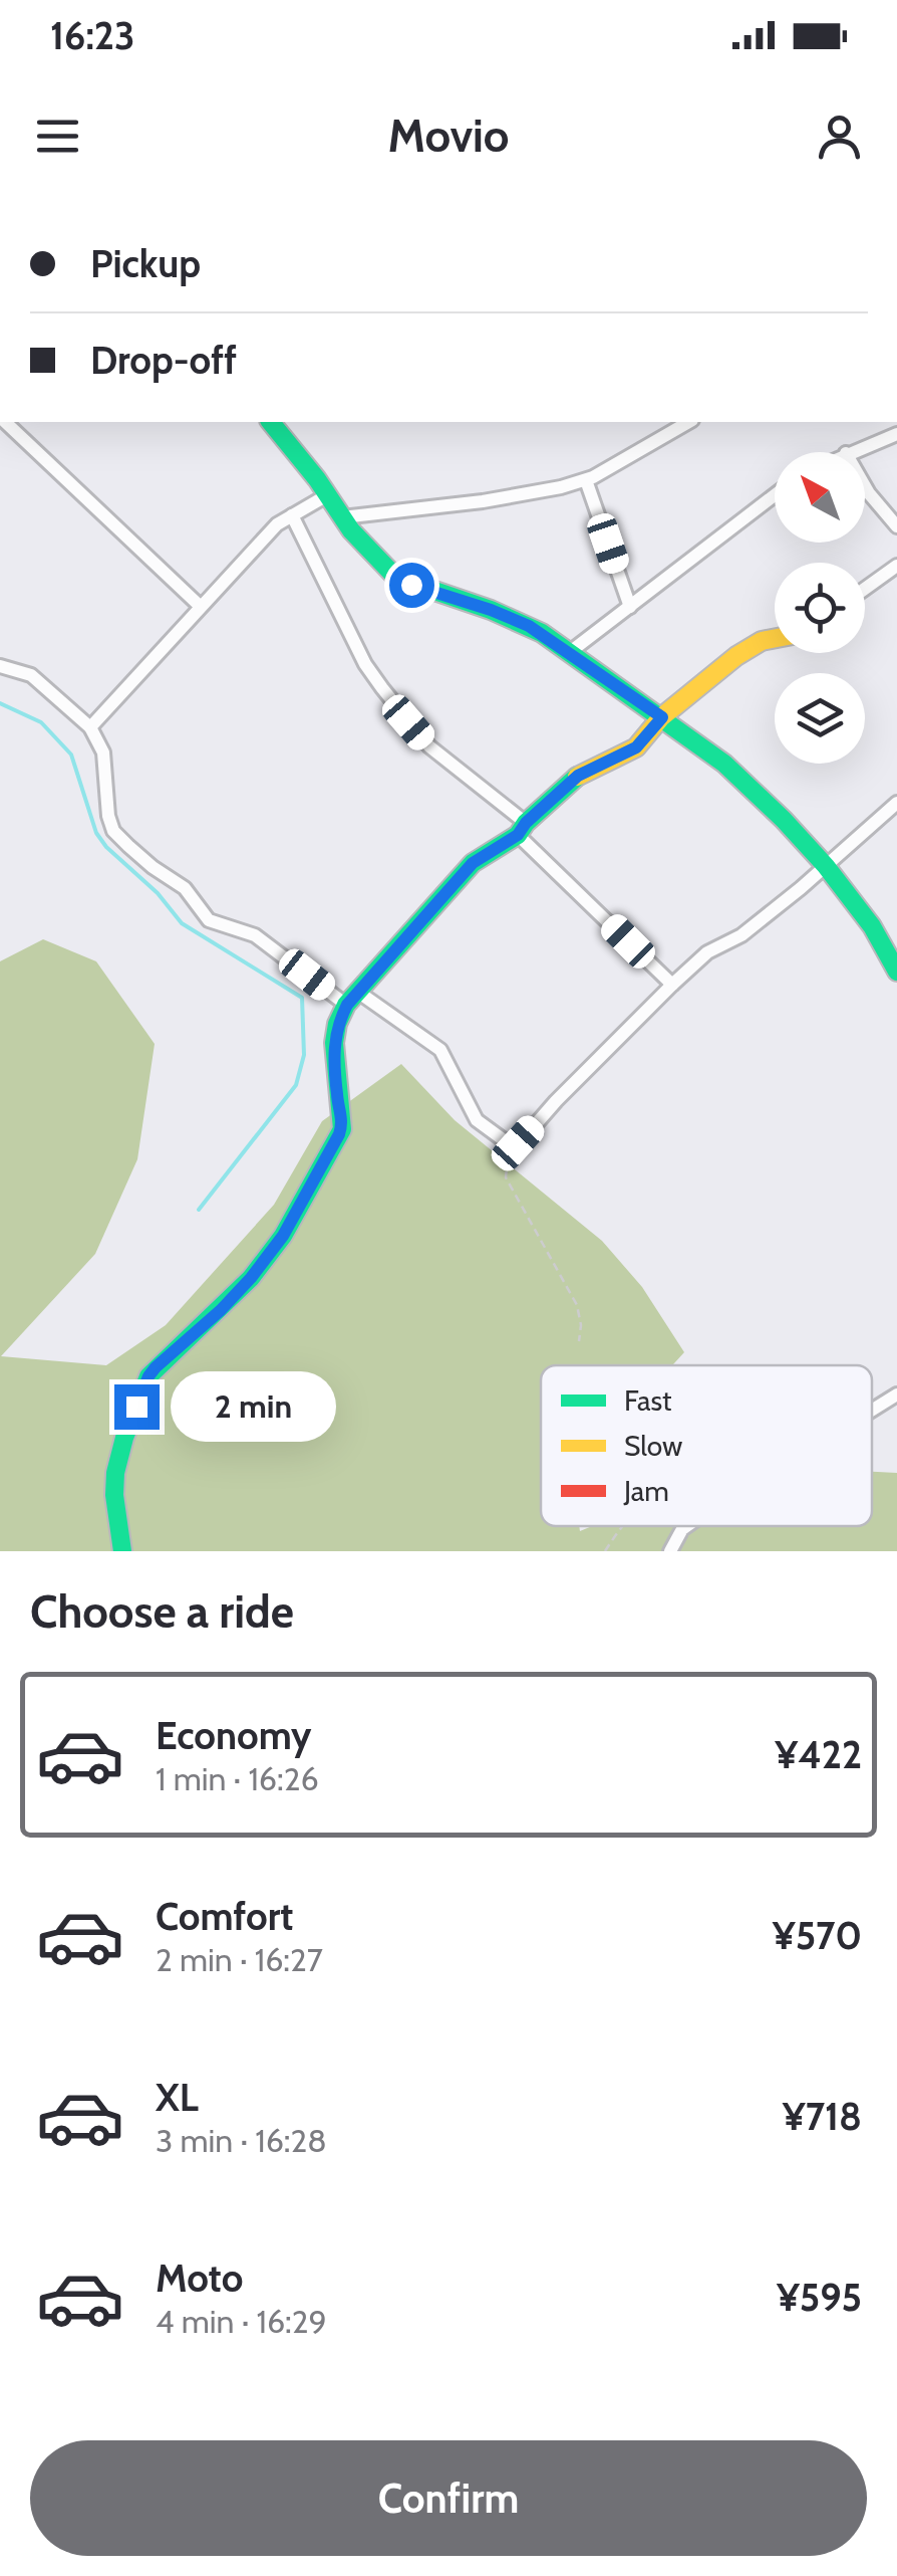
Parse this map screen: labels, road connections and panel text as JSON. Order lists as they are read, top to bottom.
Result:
{
  "legend": ["Fast", "Slow", "Jam"],
  "north": "top left",
  "page": {
    "status": "16:23",
    "header": "Movio",
    "banner": ["Pickup", "Drop-off"],
    "bubble": "2 min",
    "heading": "Choose a ride",
    "list": [
      {
        "name": "Economy",
        "note": "1 min · 16:26",
        "value": "¥422"
      },
      {
        "name": "Comfort",
        "note": "2 min · 16:27",
        "value": "¥570"
      },
      {
        "name": "XL",
        "note": "3 min · 16:28",
        "value": "¥718"
      },
      {
        "name": "Moto",
        "note": "4 min · 16:29",
        "value": "¥595"
      }
    ],
    "buttons": "Confirm"
  }
}
